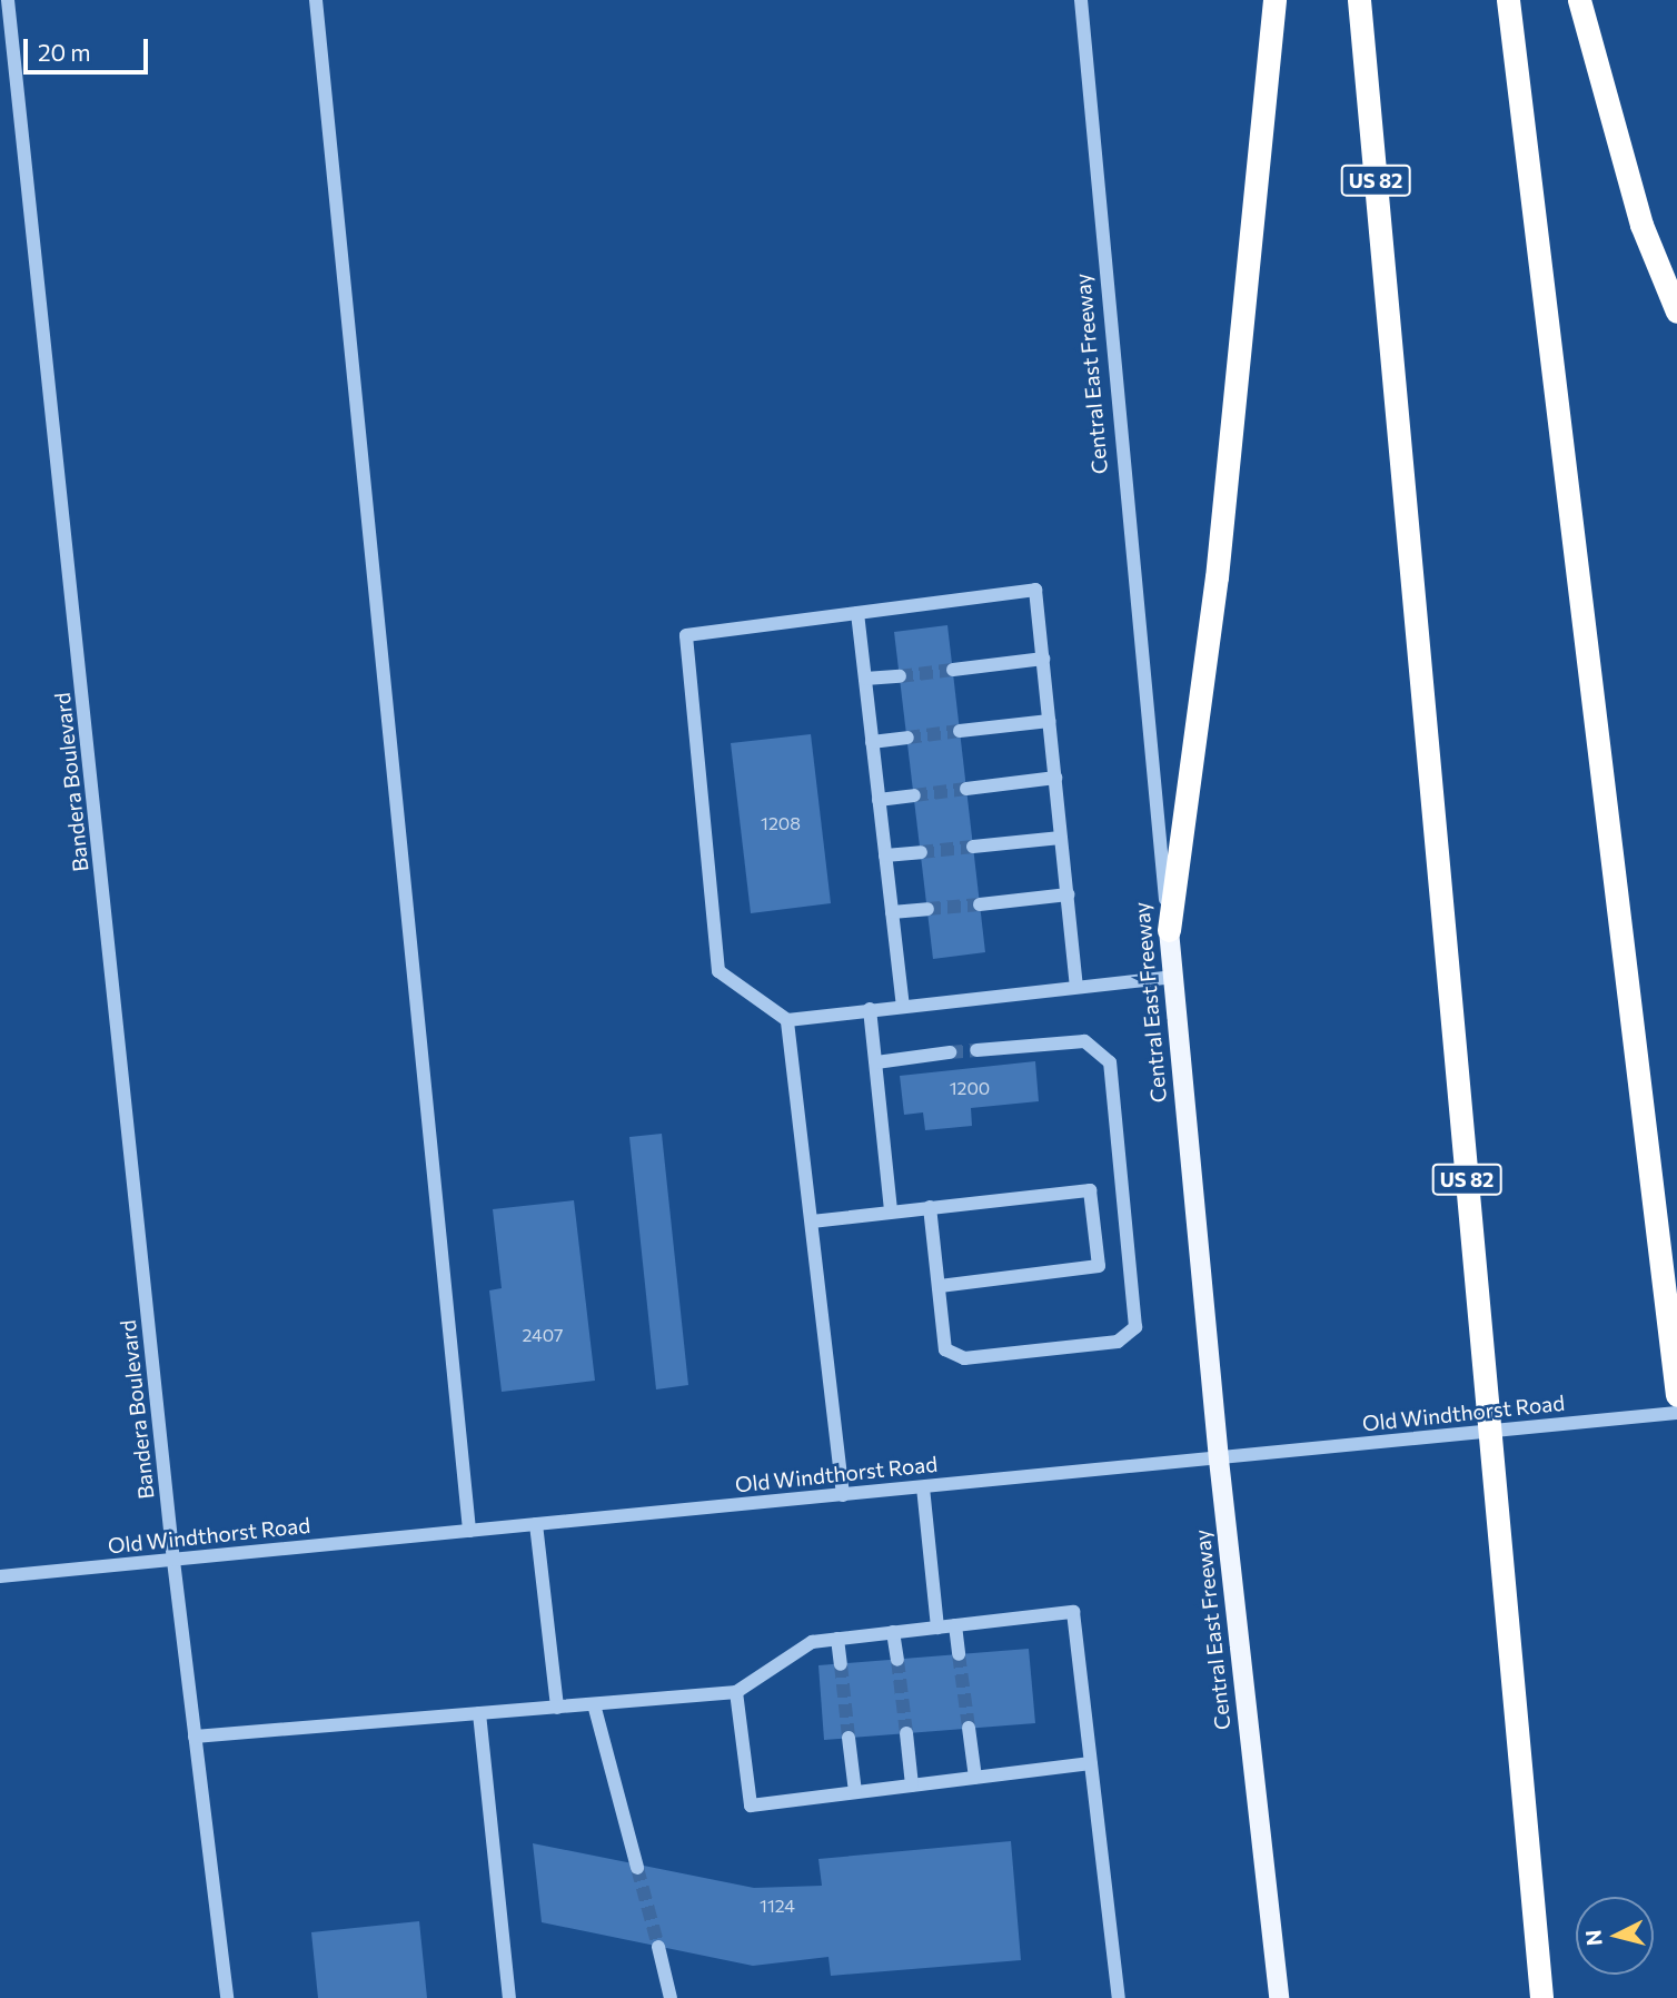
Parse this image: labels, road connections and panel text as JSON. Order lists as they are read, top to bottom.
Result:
{
  "streets": {
    "highway": ["US 82"],
    "main road": ["Central East Freeway"],
    "street": ["Bandera Boulevard", "Old Windthorst Road"]
  },
  "crossings": [
    ["Central East Freeway", "Old Windthorst Road"],
    ["Bandera Boulevard", "Old Windthorst Road"]
  ],
  "house_numbers": [
    "1208",
    "1200",
    "2407",
    "1124"
  ],
  "scale_bar": "20 m",
  "north": "left"
}
